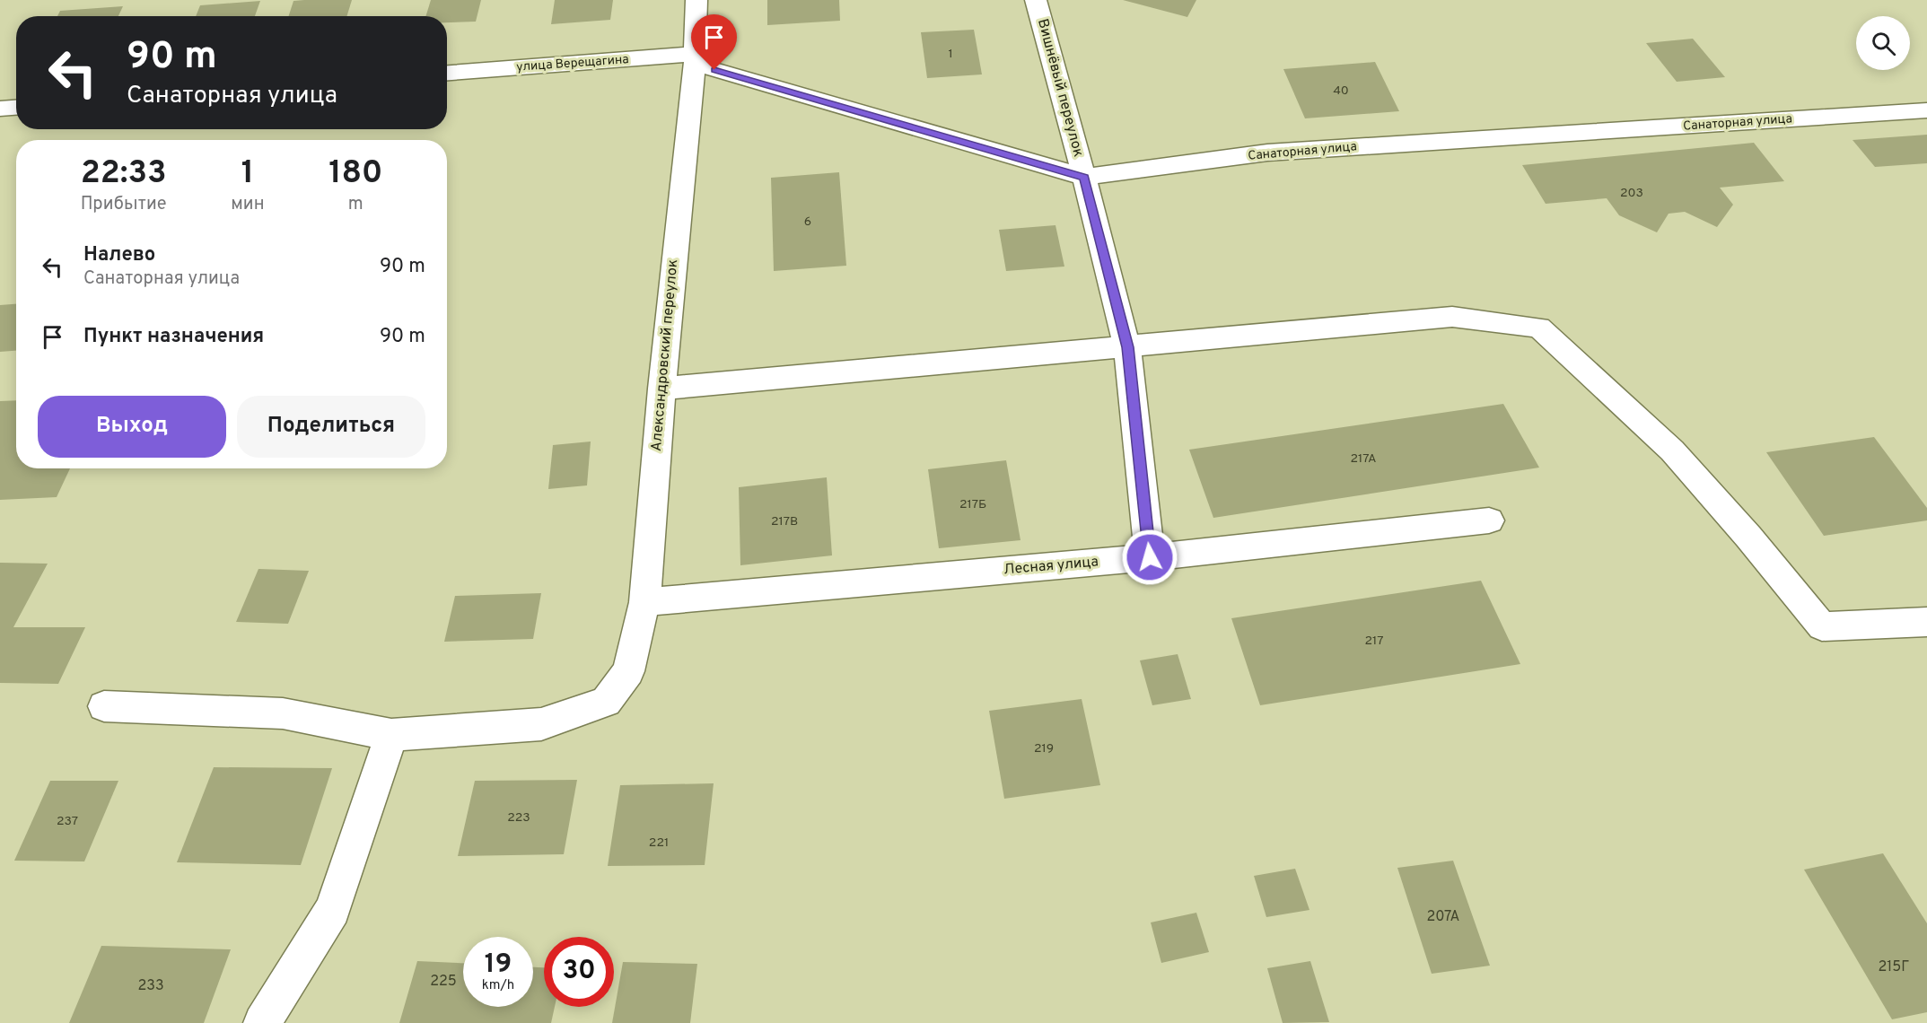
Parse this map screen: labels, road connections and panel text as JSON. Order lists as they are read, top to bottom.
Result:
{
  "streets": {
    "street": [
      "улица Верещагина",
      "Вишнёвый переулок",
      "Санаторная улица",
      "Александровский переулок",
      "Лесная улица"
    ]
  },
  "crossings": [
    ["улица Верещагина", "Санаторная улица"],
    ["улица Верещагина", "Александровский переулок"],
    ["Вишнёвый переулок", "Санаторная улица"],
    ["Вишнёвый переулок", "Лесная улица"],
    ["Санаторная улица", "Александровский переулок"],
    ["Александровский переулок", "Лесная улица"]
  ],
  "house_numbers": [
    "1",
    "40",
    "203",
    "6",
    "217А",
    "217Б",
    "217В",
    "217",
    "219",
    "223",
    "237",
    "221",
    "207А",
    "215Г",
    "225",
    "233"
  ],
  "page": {
    "turn": ["90 m", "Санаторная улица"],
    "eta": [
      "22:33",
      "Прибытие",
      "1",
      "мин",
      "180",
      "m"
    ],
    "list": [
      {
        "name": "Налево",
        "note": "Санаторная улица",
        "value": "90 m"
      },
      {
        "name": "Пункт назначения",
        "value": "90 m"
      }
    ],
    "buttons": ["Выход", "Поделиться"],
    "speed": "19 km/h",
    "limit": "30"
  }
}
